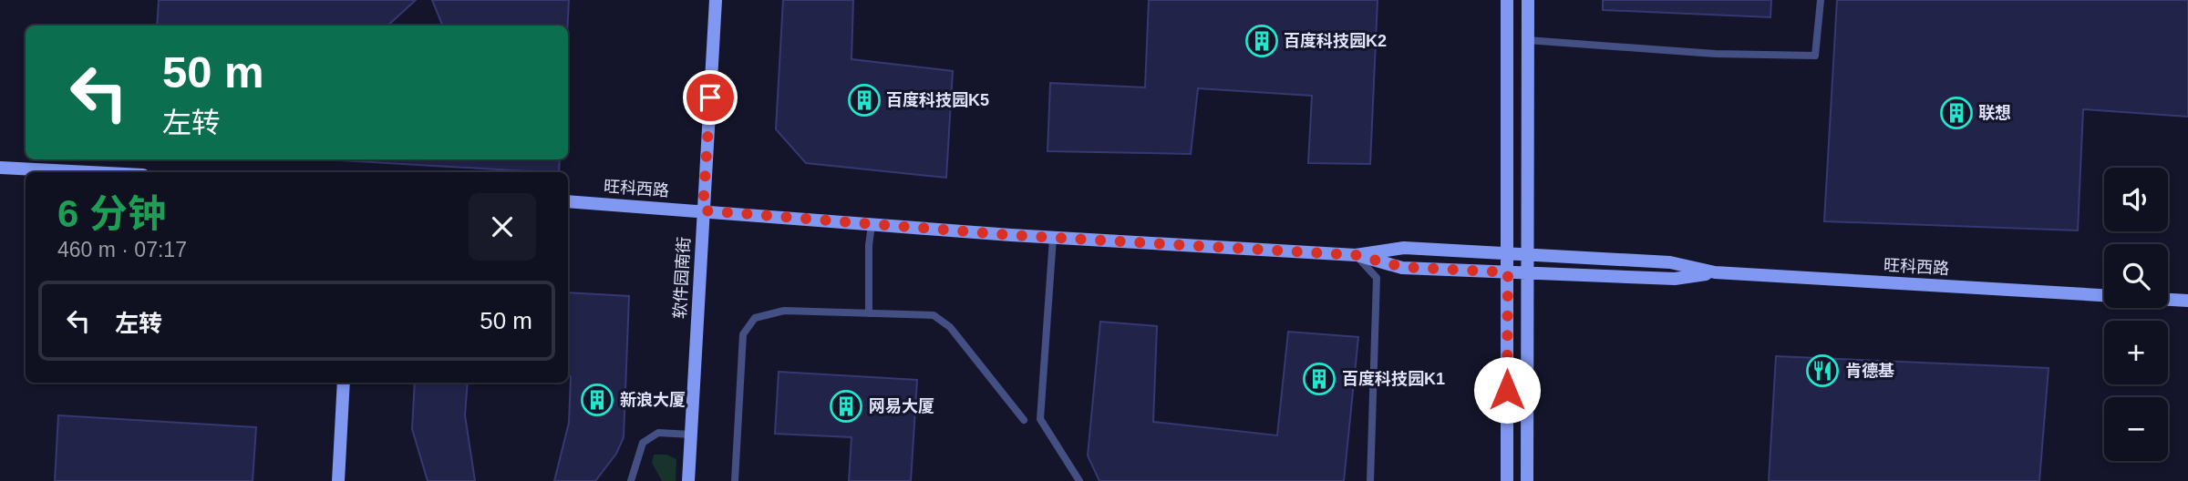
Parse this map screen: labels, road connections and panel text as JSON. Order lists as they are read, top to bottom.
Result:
{
  "streets": {
    "street": ["旺科西路", "软件园南街"]
  },
  "crossings": [
    ["旺科西路", "软件园南街"]
  ],
  "places": {
    "building": [
      "百度科技园K2",
      "百度科技园K5",
      "联想",
      "百度科技园K1",
      "新浪大厦",
      "网易大厦"
    ],
    "restaurant": ["肯德基"]
  },
  "page": {
    "turn": ["50 m", "左转"],
    "map_buttons": ["+", "−"],
    "heading": ["6 分钟", "460 m · 07:17"],
    "list": [
      {
        "name": "左转",
        "value": "50 m"
      }
    ]
  }
}
